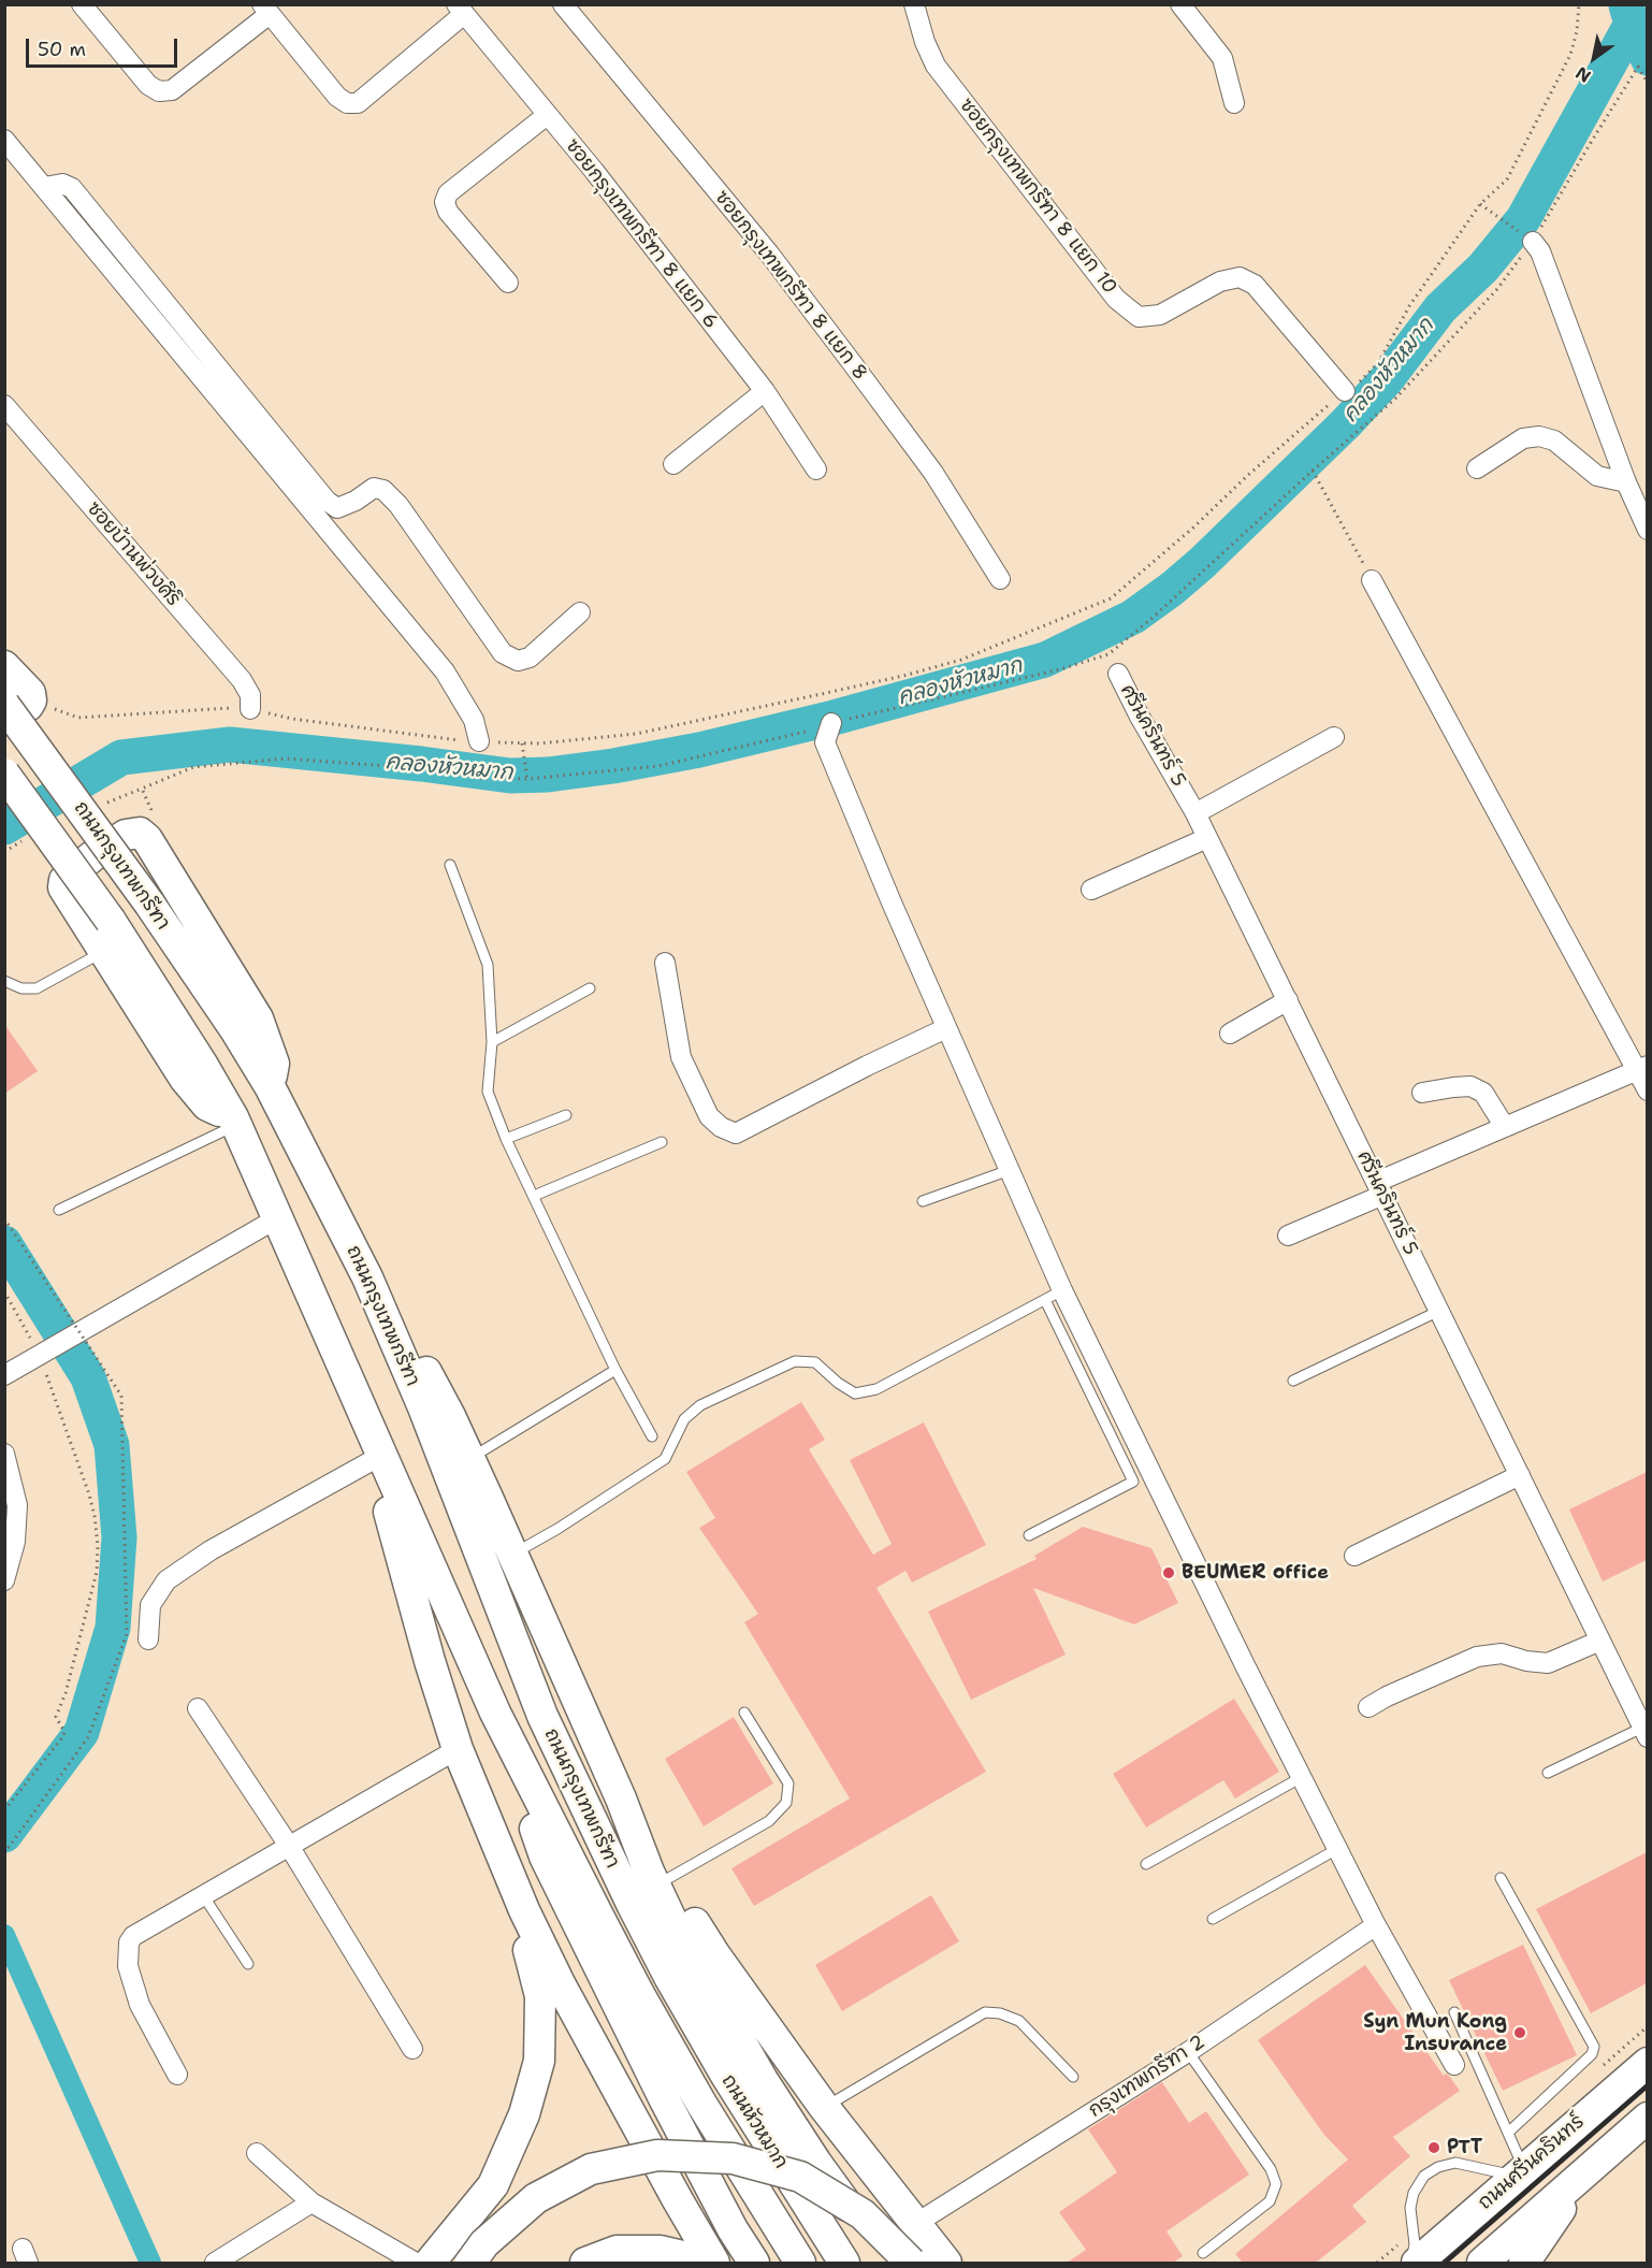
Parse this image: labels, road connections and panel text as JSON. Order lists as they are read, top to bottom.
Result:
{
  "streets": {
    "main road": ["ถนนกรุงเทพกรีฑา", "ถนนหัวหมาก", "ถนนศรีนครินทร์"],
    "street": [
      "ซอยกรุงเทพกรีฑา 8 แยก 10",
      "ซอยกรุงเทพกรีฑา 8 แยก 6",
      "ซอยกรุงเทพกรีฑา 8 แยก 8",
      "ซอยบ้านพ่วงศิริ",
      "ศรีนครินทร์ 5",
      "กรุงเทพกรีฑา 2"
    ]
  },
  "crossings": [
    ["ถนนกรุงเทพกรีฑา", "ถนนหัวหมาก"]
  ],
  "water": ["คลองหัวหมาก"],
  "places": ["BEUMER office", "Syn Mun Kong Insurance", "PTT"],
  "scale_bar": "50 m",
  "north": "bottom left"
}
